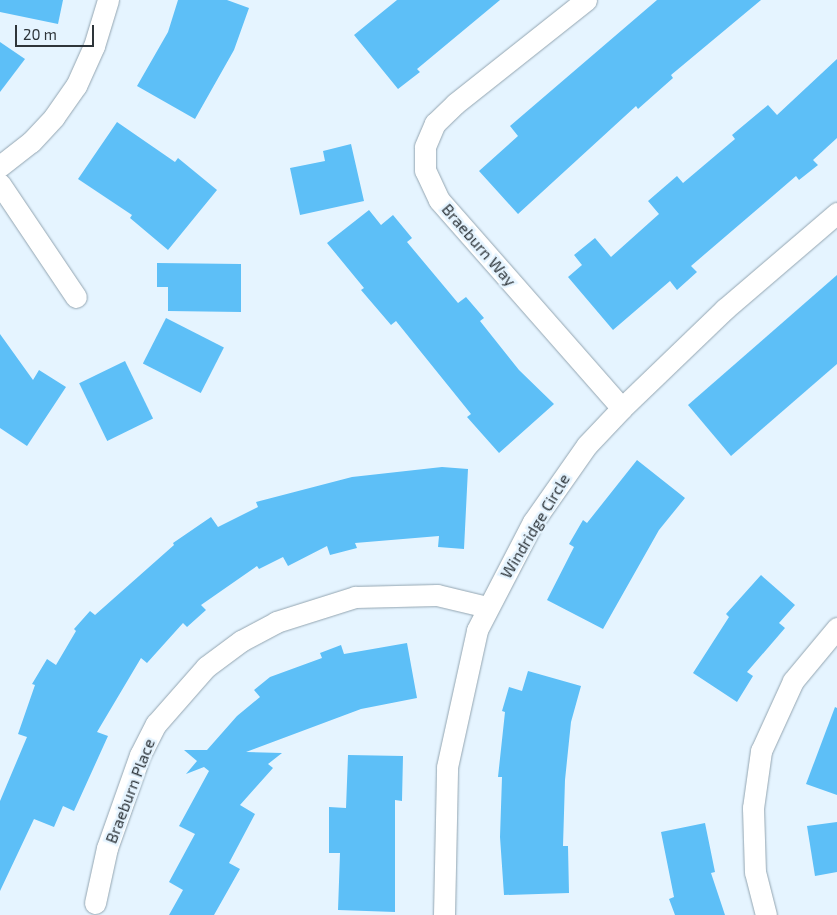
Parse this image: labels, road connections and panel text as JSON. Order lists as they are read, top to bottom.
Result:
{
  "streets": {
    "street": ["Braeburn Way", "Windridge Circle", "Braeburn Place"]
  },
  "crossings": [
    ["Braeburn Way", "Windridge Circle"],
    ["Windridge Circle", "Braeburn Place"]
  ],
  "scale_bar": "20 m"
}
